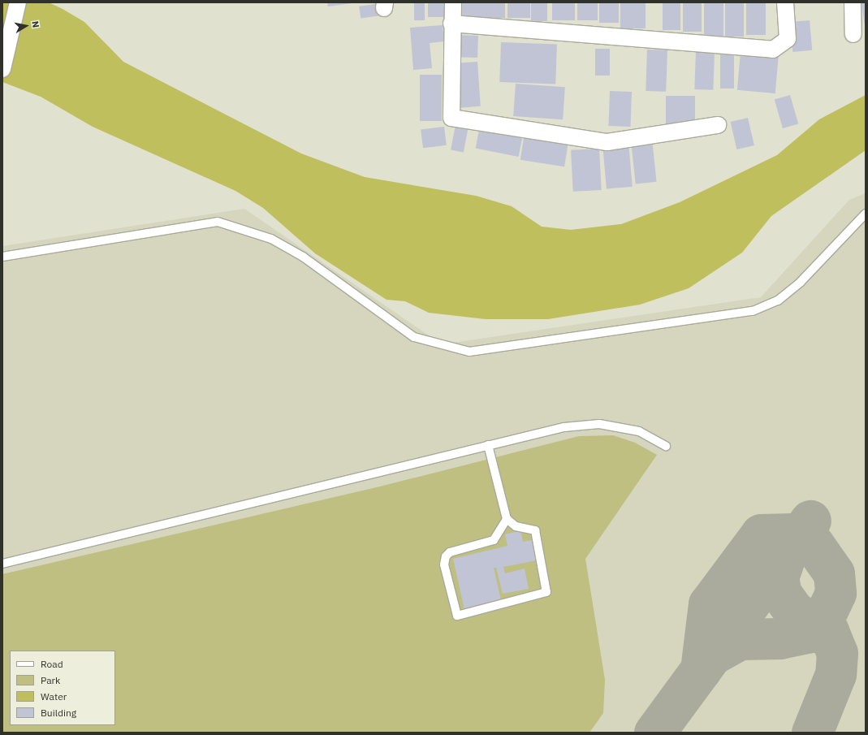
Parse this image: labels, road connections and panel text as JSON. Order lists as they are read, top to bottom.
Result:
{
  "legend": [
    "Road",
    "Park",
    "Water",
    "Building"
  ],
  "north": "right"
}
